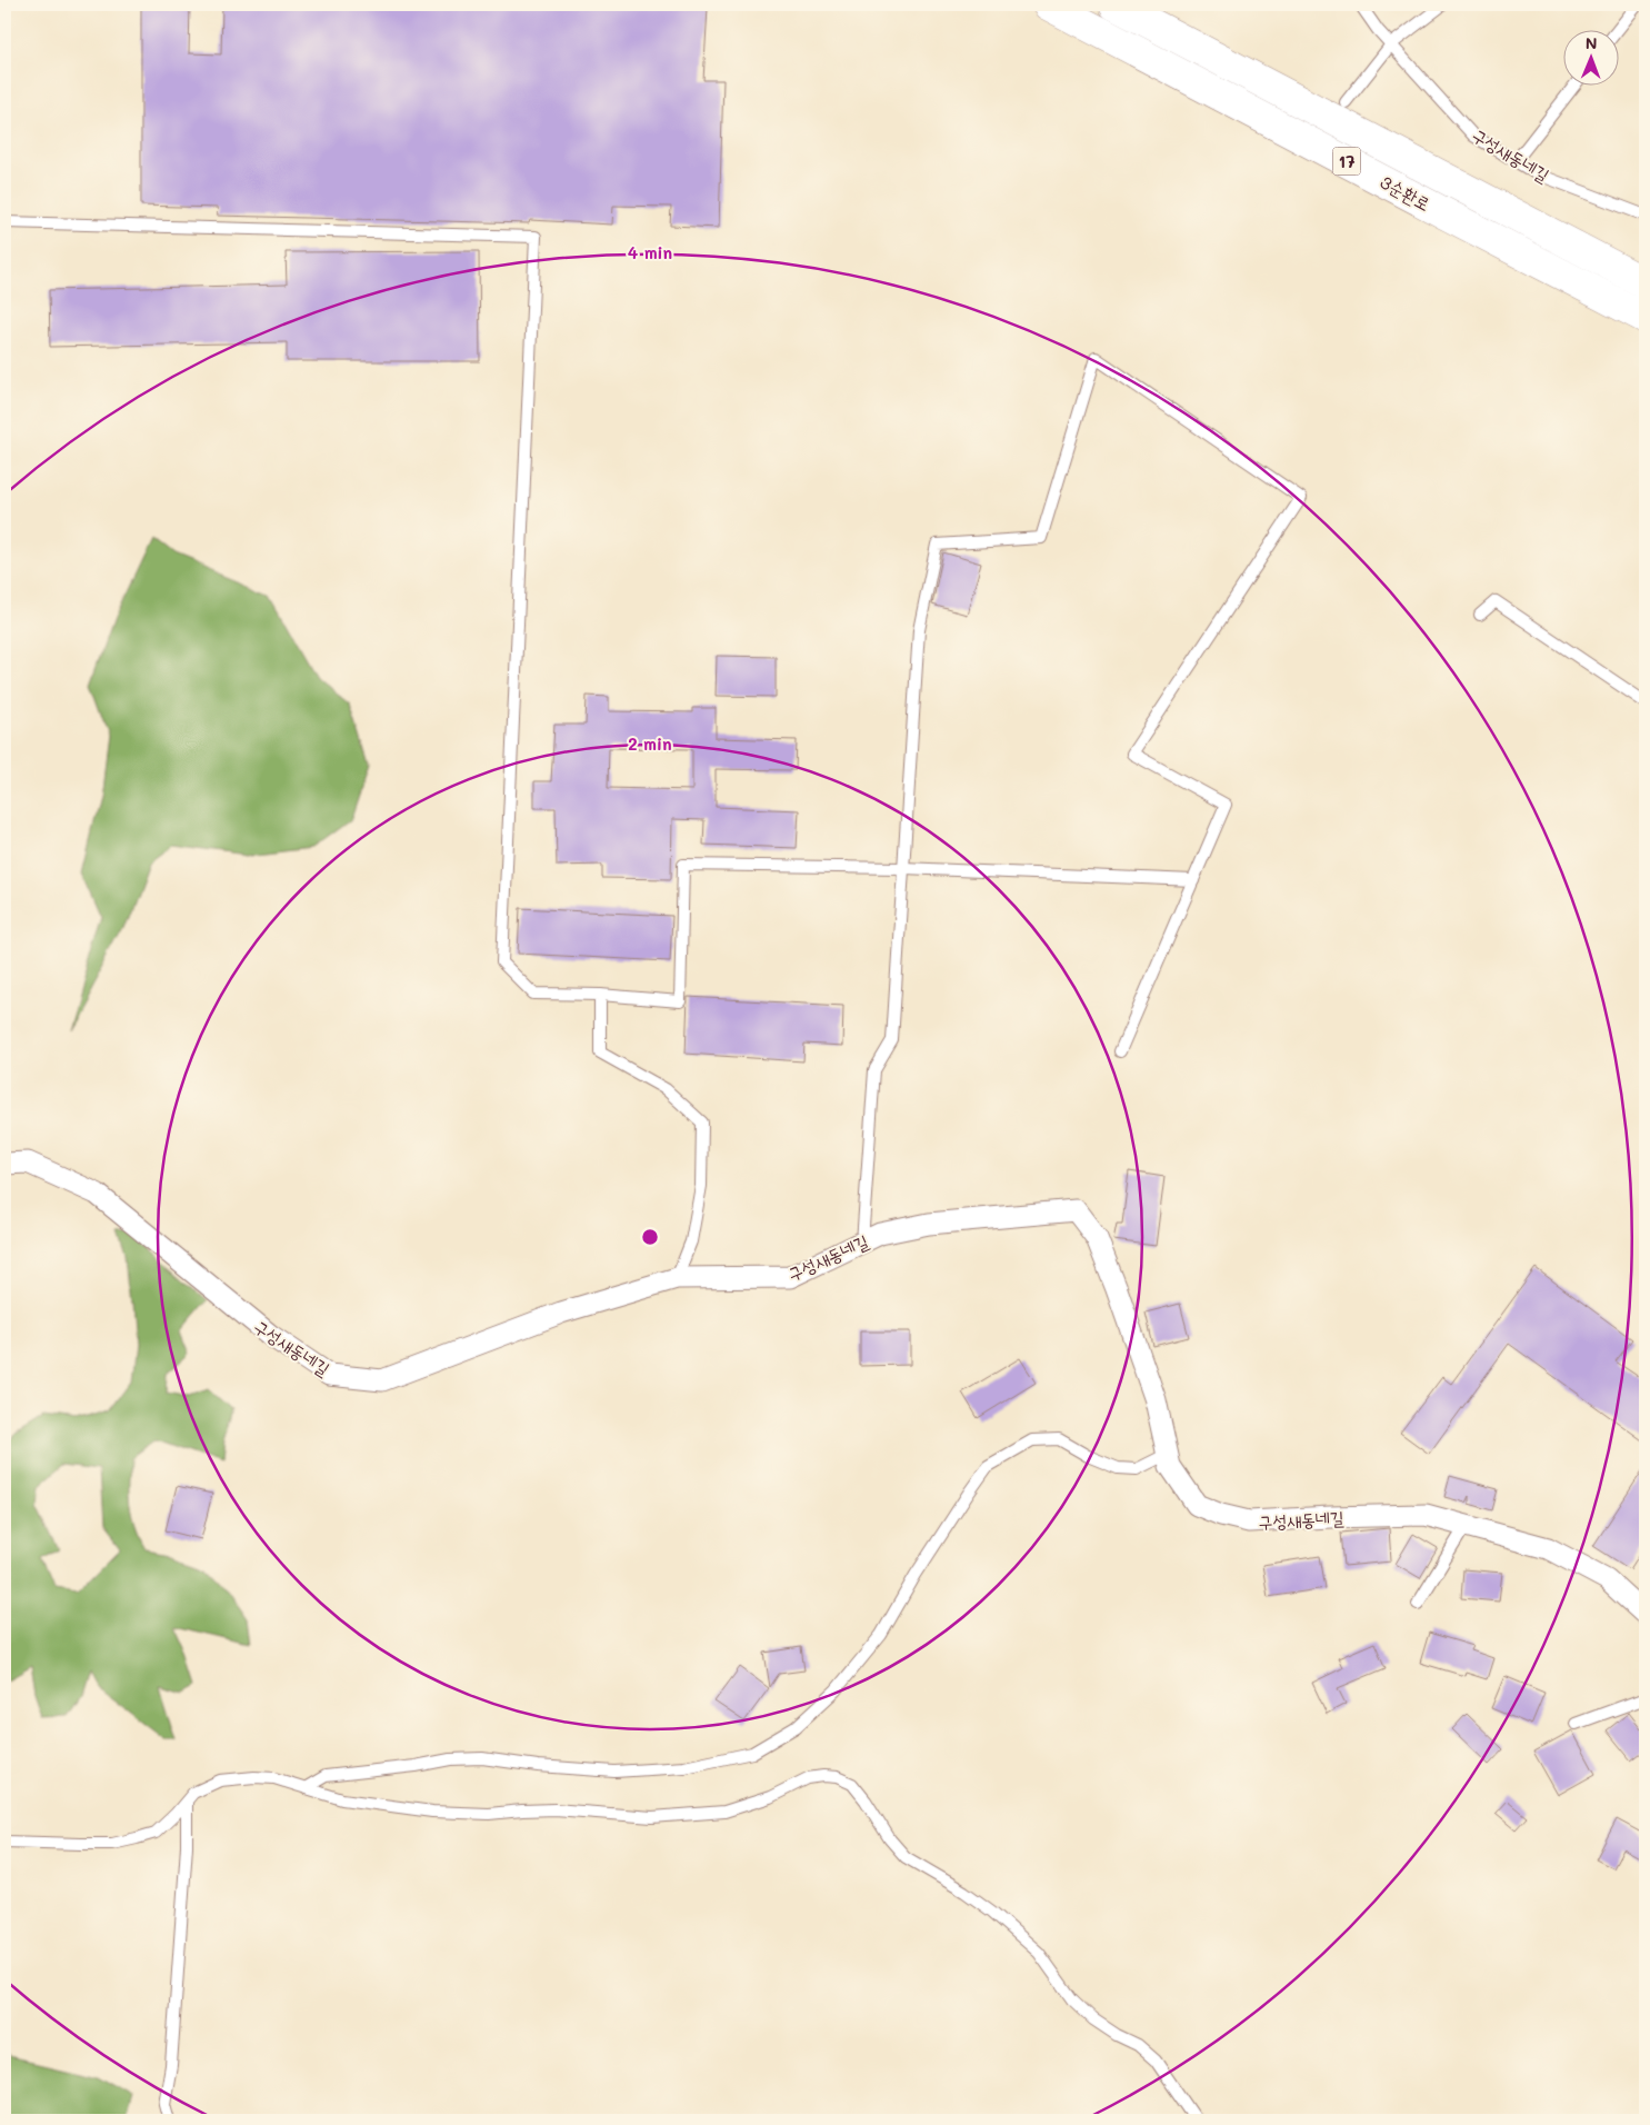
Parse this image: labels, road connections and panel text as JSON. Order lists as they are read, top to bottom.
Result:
{
  "streets": {
    "highway": ["17", "3순환로"],
    "street": ["구성새동네길"]
  },
  "north": "top",
  "rings": ["4 min", "2 min"]
}
